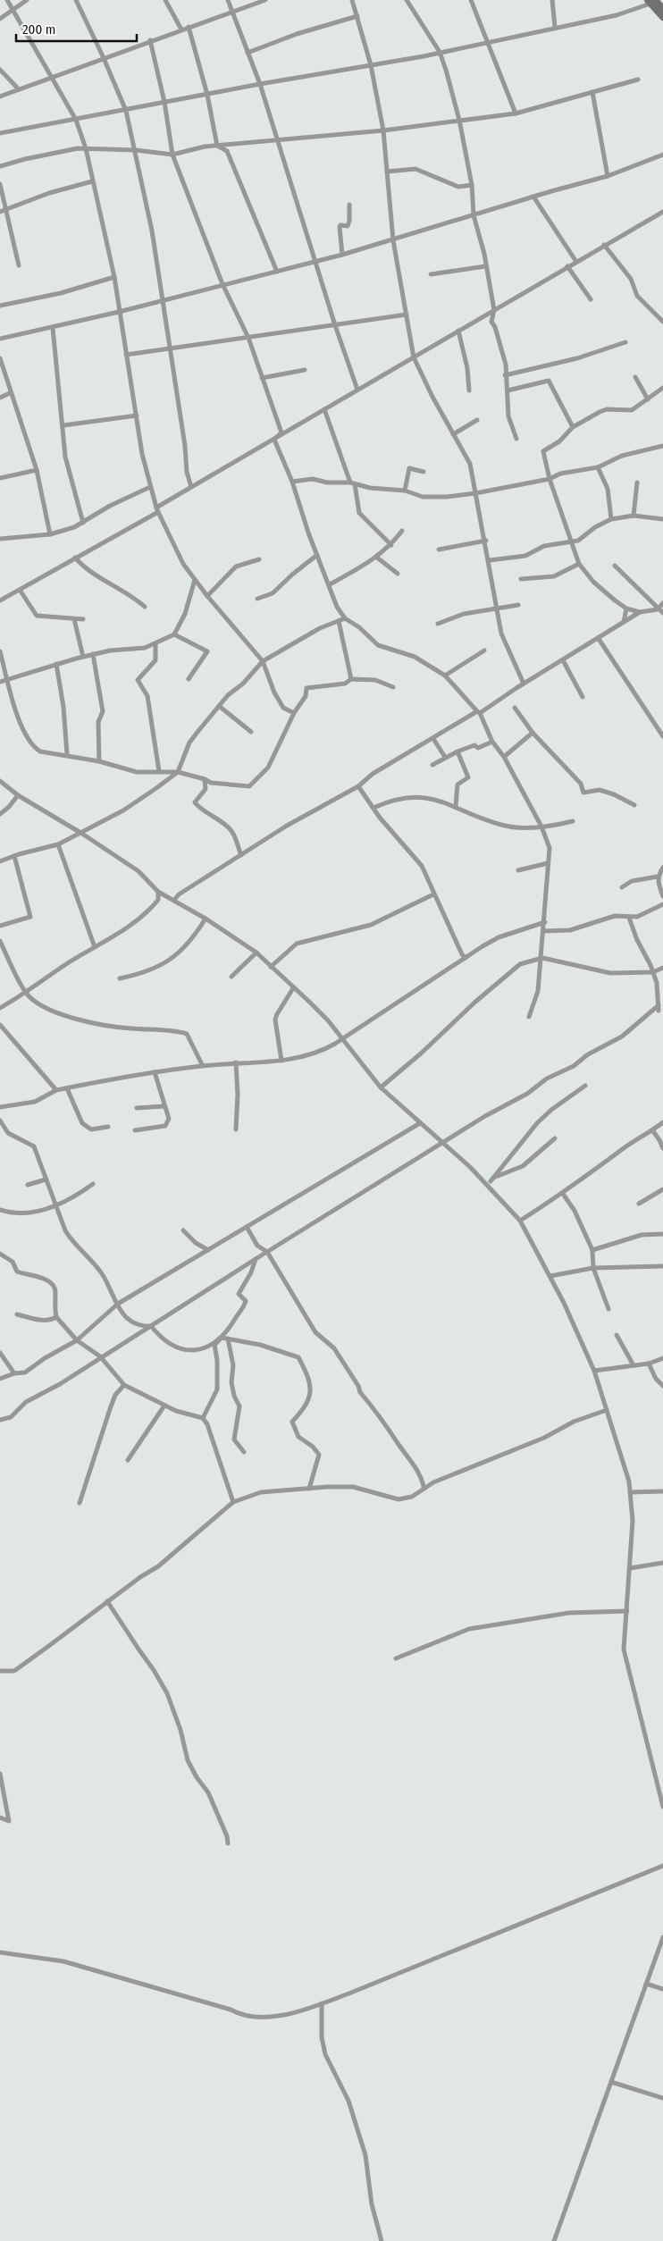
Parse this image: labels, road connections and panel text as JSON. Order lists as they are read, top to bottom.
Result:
{
  "scale_bar": "200 m"
}
